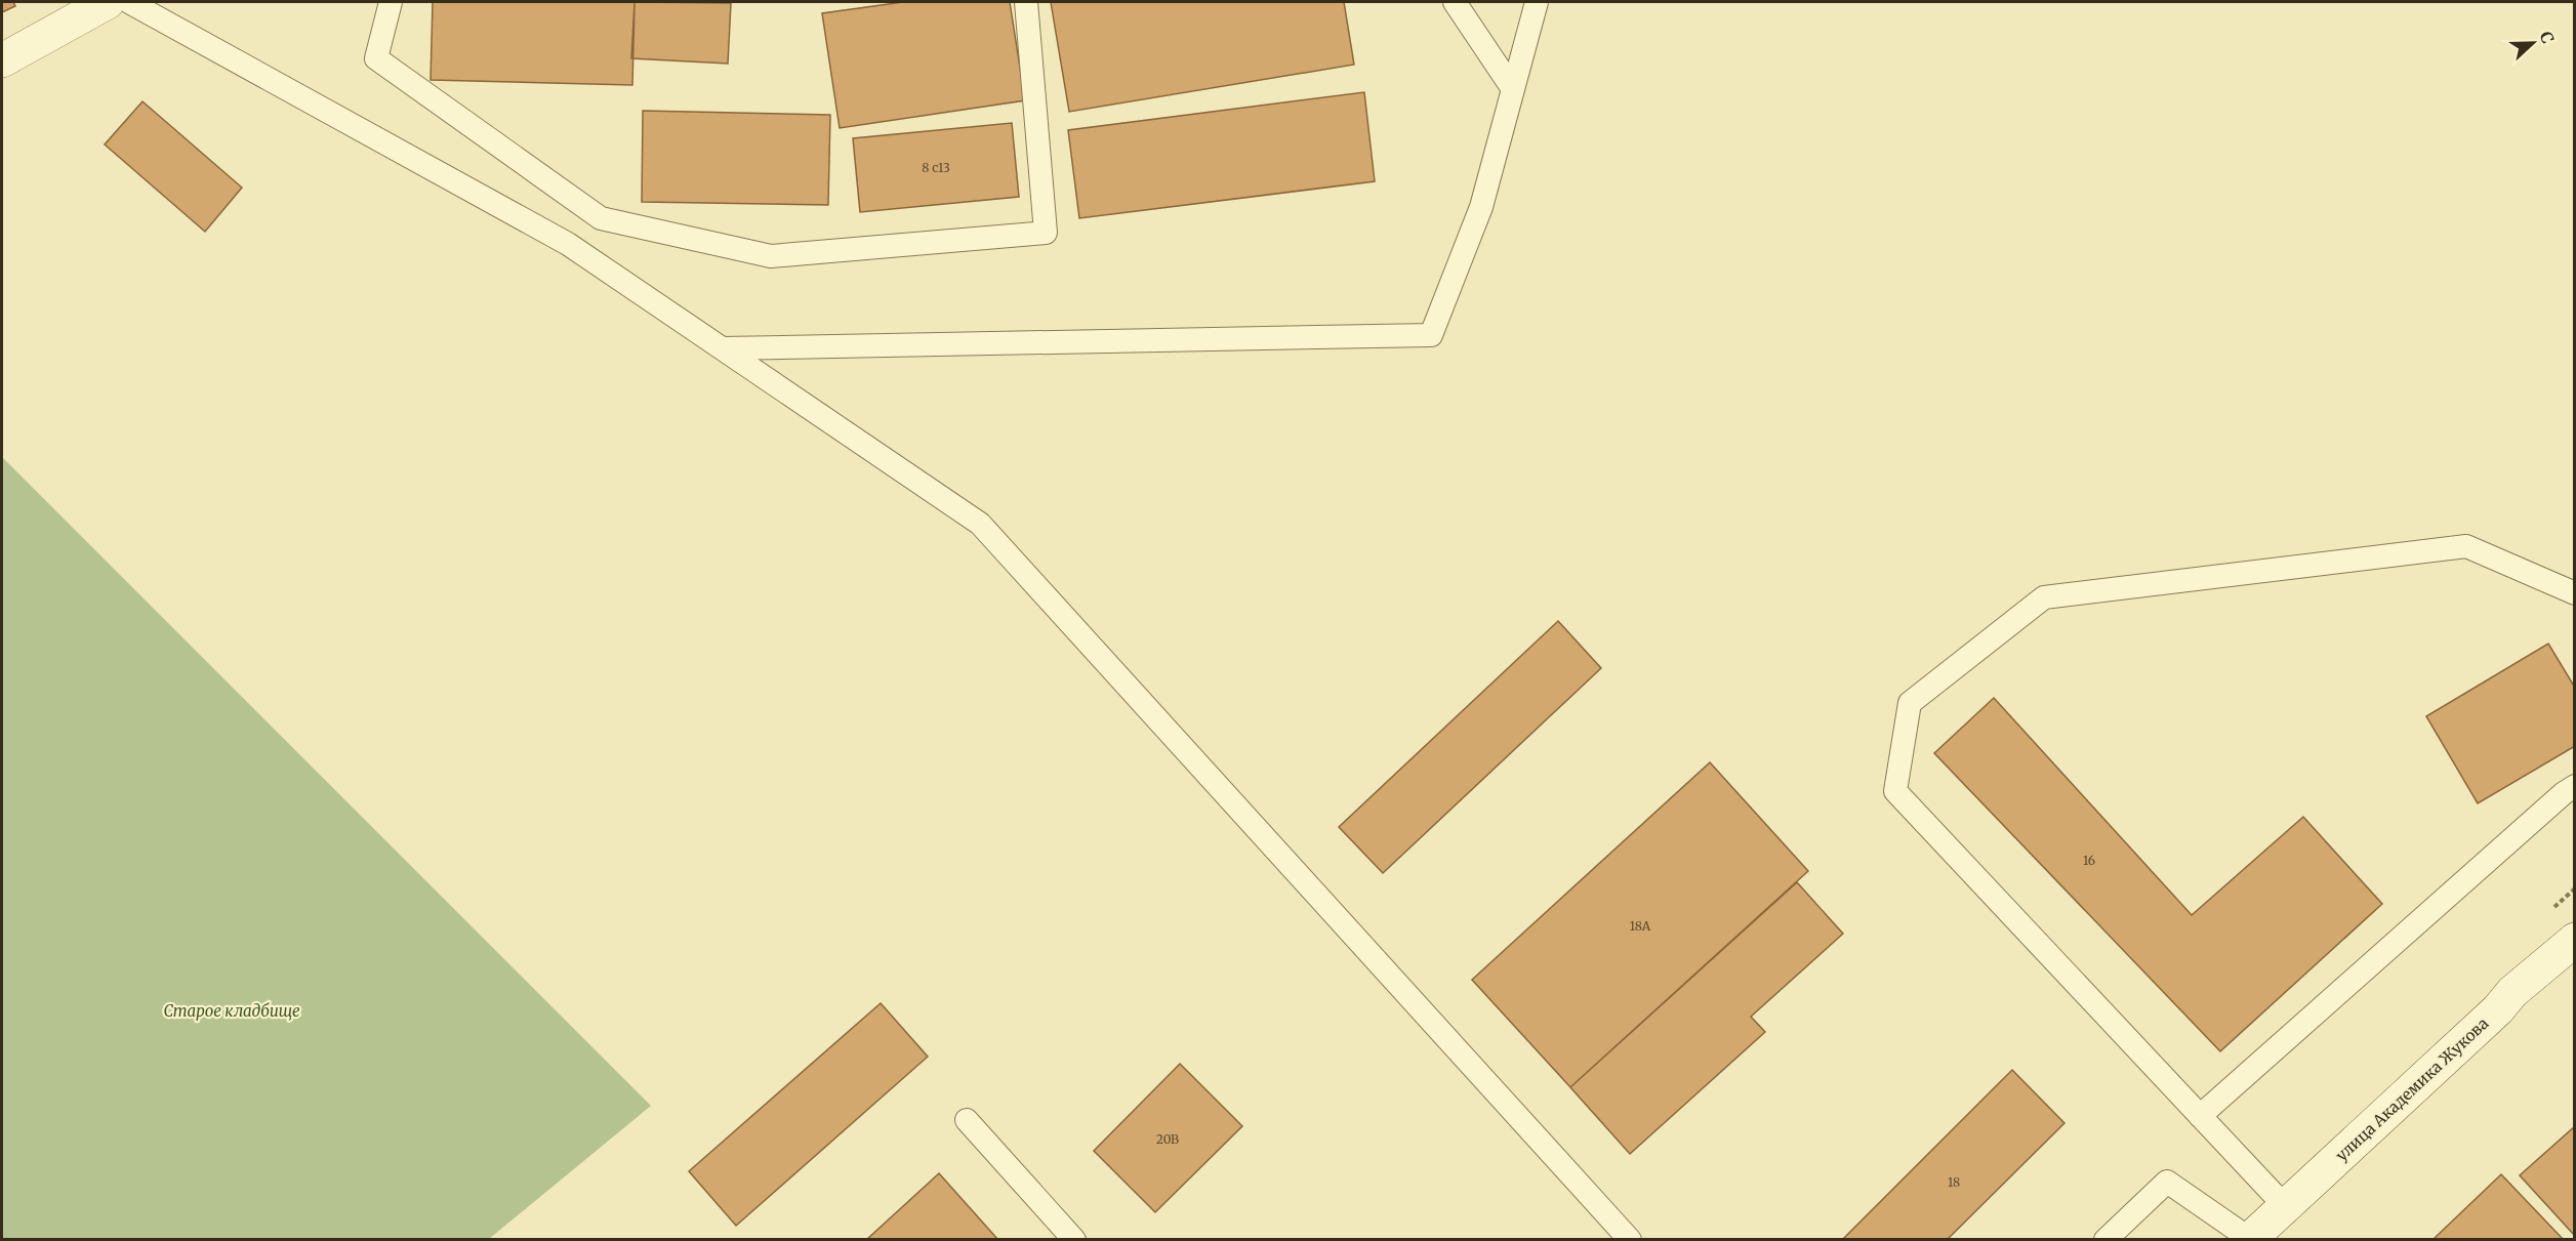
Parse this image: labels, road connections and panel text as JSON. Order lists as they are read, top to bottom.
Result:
{
  "streets": {
    "main road": ["улица Академика Жукова"]
  },
  "parks": ["Старое кладбище"],
  "house_numbers": [
    "8 с13",
    "16",
    "18А",
    "20В",
    "18"
  ],
  "north": "right"
}
